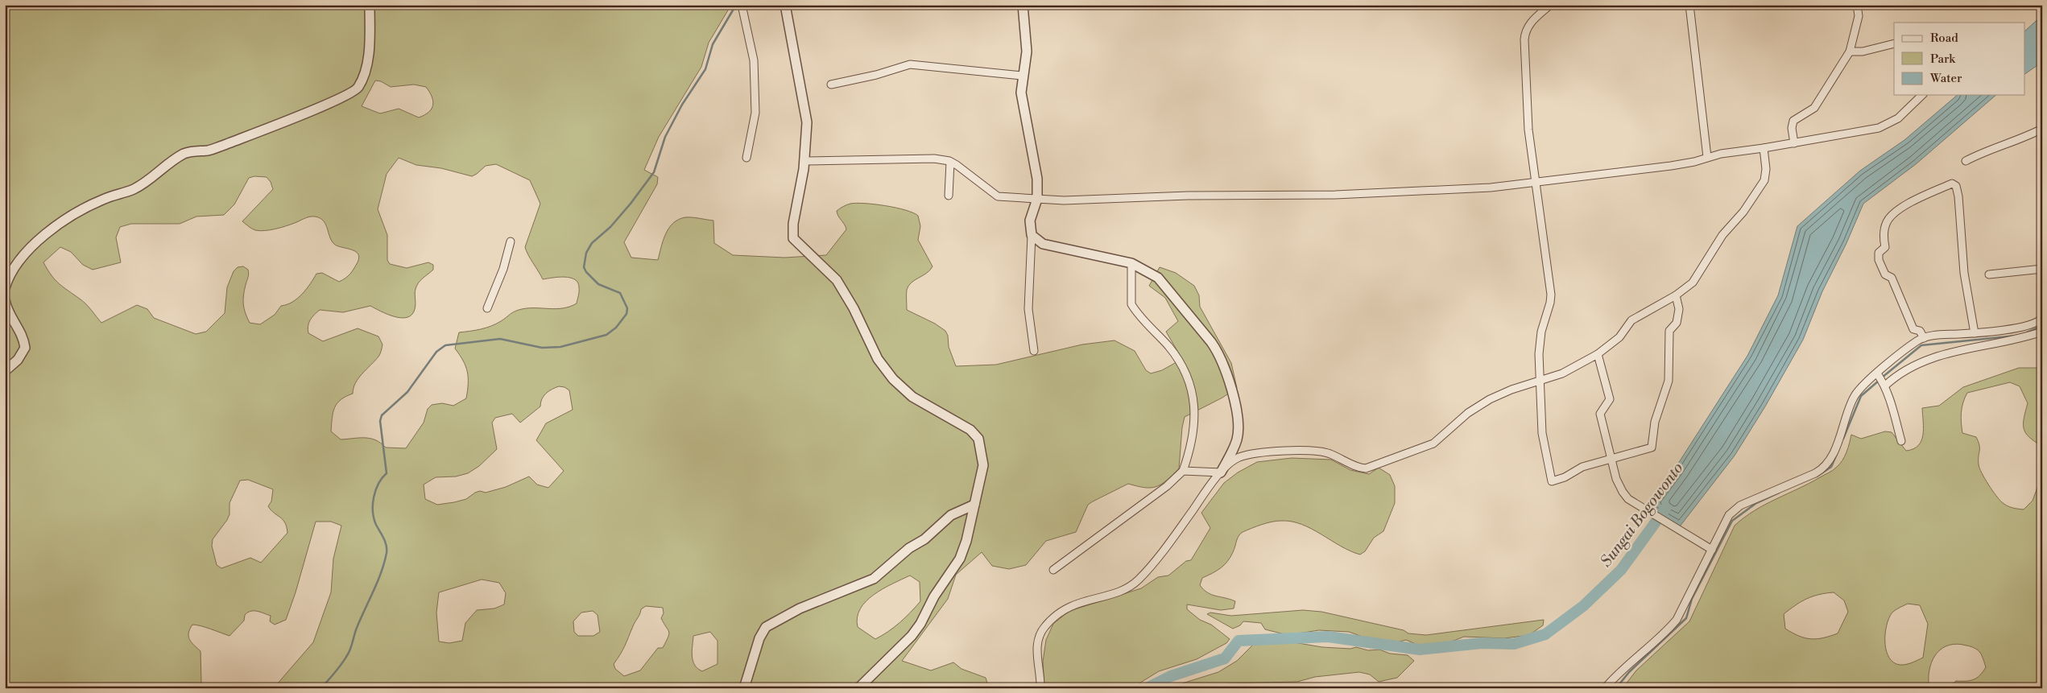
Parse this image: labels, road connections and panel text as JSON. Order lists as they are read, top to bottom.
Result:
{
  "water": ["Sungai Bogowonto"],
  "legend": ["Road", "Park", "Water"]
}
